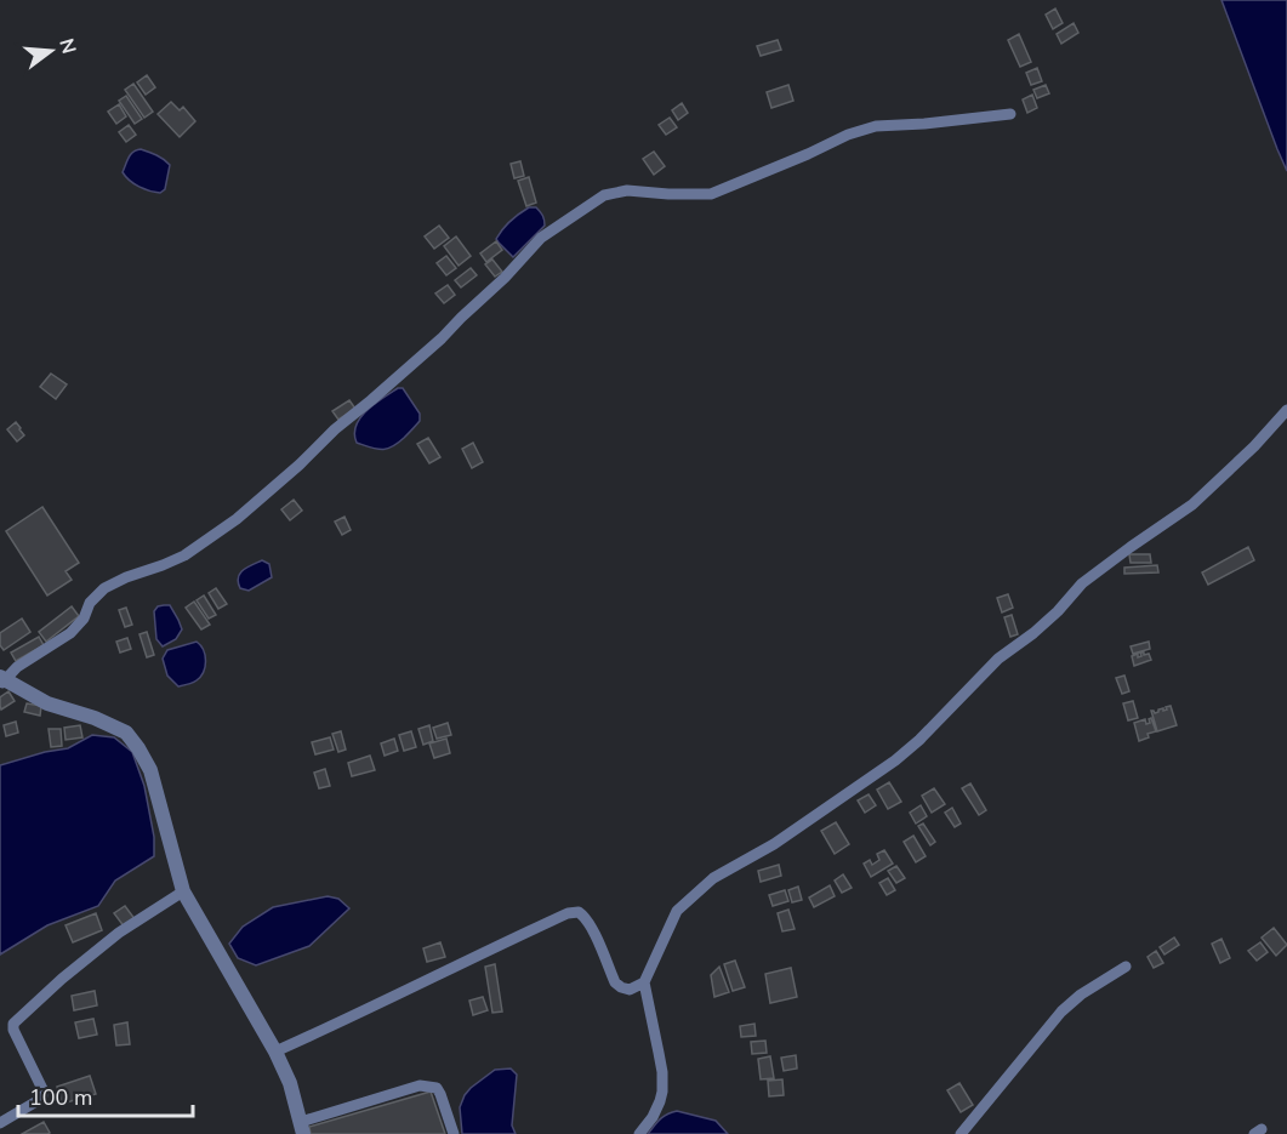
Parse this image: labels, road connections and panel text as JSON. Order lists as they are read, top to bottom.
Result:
{
  "scale_bar": "100 m",
  "north": "right"
}
